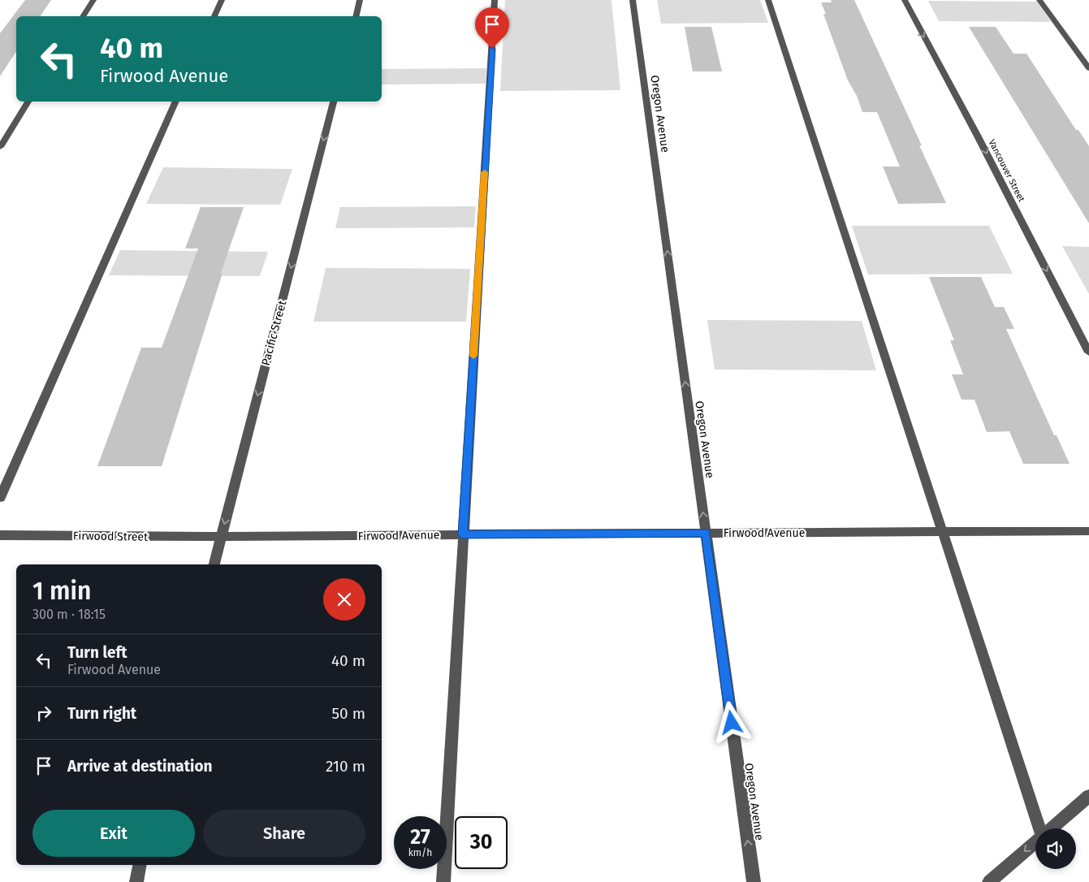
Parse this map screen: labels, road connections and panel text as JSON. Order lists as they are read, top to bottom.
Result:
{
  "streets": {
    "street": [
      "Oregon Avenue",
      "Vancouver Street",
      "Pacific Street",
      "Firwood Avenue",
      "Firwood Street"
    ]
  },
  "crossings": [
    ["Oregon Avenue", "Firwood Avenue"],
    ["Pacific Street", "Firwood Avenue"],
    ["Pacific Street", "Firwood Street"],
    ["Firwood Avenue", "Firwood Street"]
  ],
  "one_way": ["Oregon Avenue", "Vancouver Street", "Pacific Street"],
  "page": {
    "turn": ["40 m", "Firwood Avenue"],
    "heading": ["1 min", "300 m · 18:15"],
    "list": [
      {
        "name": "Turn left",
        "note": "Firwood Avenue",
        "value": "40 m"
      },
      {
        "name": "Turn right",
        "value": "50 m"
      },
      {
        "name": "Arrive at destination",
        "value": "210 m"
      }
    ],
    "buttons": ["Exit", "Share"],
    "speed": "27 km/h",
    "limit": "30"
  }
}
